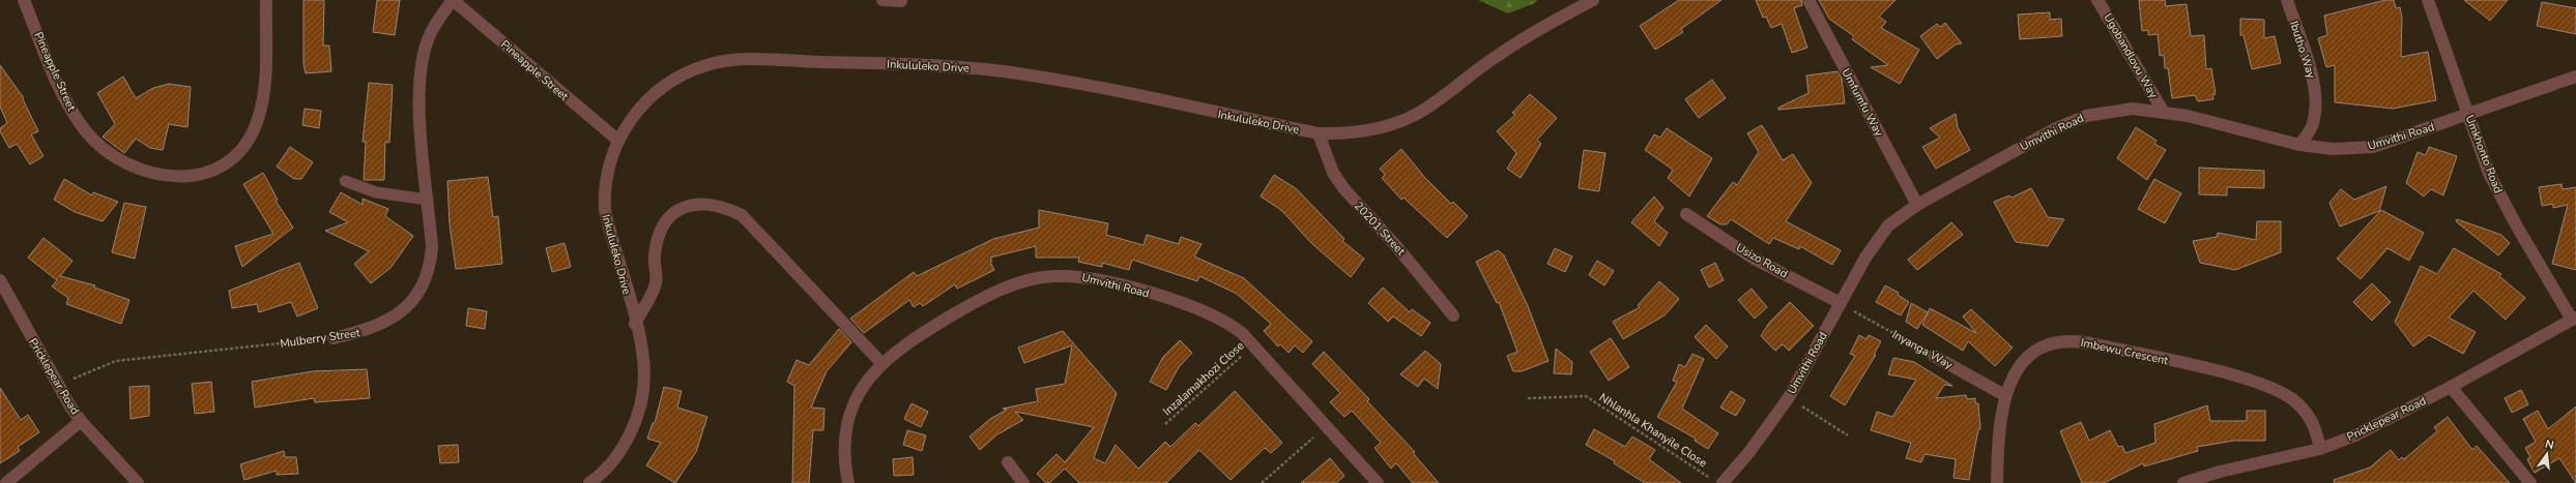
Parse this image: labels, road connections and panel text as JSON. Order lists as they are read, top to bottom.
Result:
{
  "streets": {
    "street": [
      "Ibutho Way",
      "Ugobandlovu Way",
      "Inkululeko Drive",
      "Pineapple Street",
      "Umfumfu Way",
      "Umvithi Road",
      "Umkhonto Road",
      "20201 Street",
      "Usizo Road",
      "Mulberry Street",
      "Inyanga Way",
      "Imbewu Crescent",
      "Pricklepear Road"
    ],
    "path": ["Inzalamakhozi Close", "Nhlanhla Khanyile Close"]
  },
  "crossings": [
    ["Ibutho Way", "Umvithi Road"],
    ["Ugobandlovu Way", "Umvithi Road"],
    ["Inkululeko Drive", "Pineapple Street"],
    ["Inkululeko Drive", "20201 Street"],
    ["Pineapple Street", "Mulberry Street"],
    ["Umfumfu Way", "Umvithi Road"],
    ["Umvithi Road", "Umkhonto Road"],
    ["Umvithi Road", "Usizo Road"],
    ["Umvithi Road", "Inyanga Way"],
    ["Umvithi Road", "Inzalamakhozi Close"],
    ["Umvithi Road", "Nhlanhla Khanyile Close"],
    ["Umkhonto Road", "Pricklepear Road"],
    ["Usizo Road", "Inyanga Way"],
    ["Mulberry Street", "Pricklepear Road"],
    ["Inyanga Way", "Imbewu Crescent"],
    ["Imbewu Crescent", "Pricklepear Road"]
  ],
  "north": "top"
}
